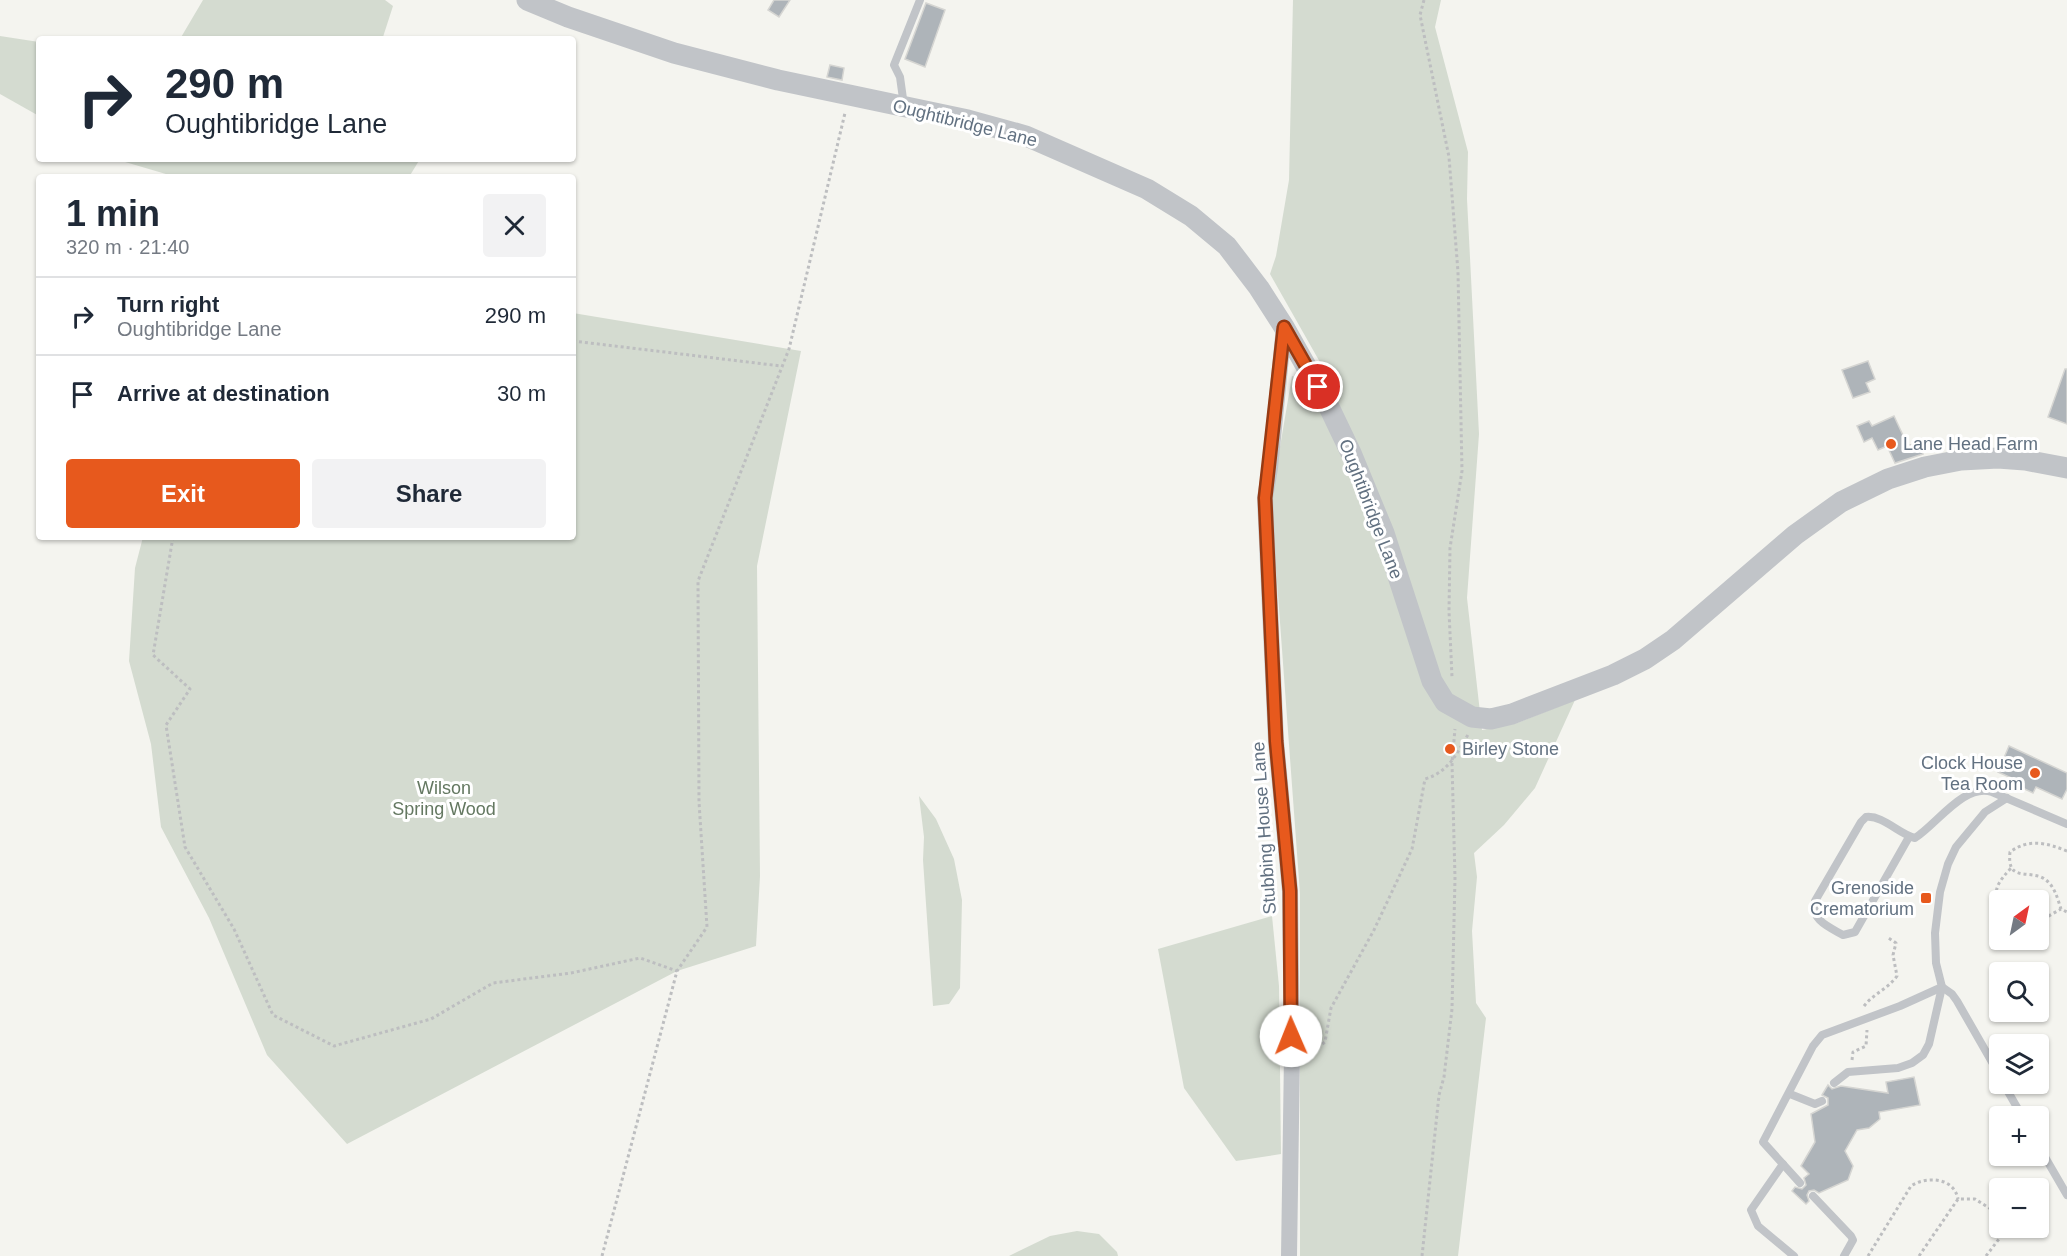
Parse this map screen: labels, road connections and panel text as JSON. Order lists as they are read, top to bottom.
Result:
{
  "streets": {
    "street": ["Oughtibridge Lane", "Stubbing House Lane"]
  },
  "crossings": [
    ["Oughtibridge Lane", "Stubbing House Lane"]
  ],
  "parks": ["Wilson Spring Wood"],
  "places": {
    "other": ["Lane Head Farm", "Birley Stone", "Clock House Tea Room"],
    "transit": ["Grenoside Crematorium"]
  },
  "north": "top right",
  "page": {
    "turn": ["290 m", "Oughtibridge Lane"],
    "heading": ["1 min", "320 m · 21:40"],
    "list": [
      {
        "name": "Turn right",
        "note": "Oughtibridge Lane",
        "value": "290 m"
      },
      {
        "name": "Arrive at destination",
        "value": "30 m"
      }
    ],
    "buttons": ["Exit", "Share"],
    "map_buttons": ["+", "−"]
  }
}
